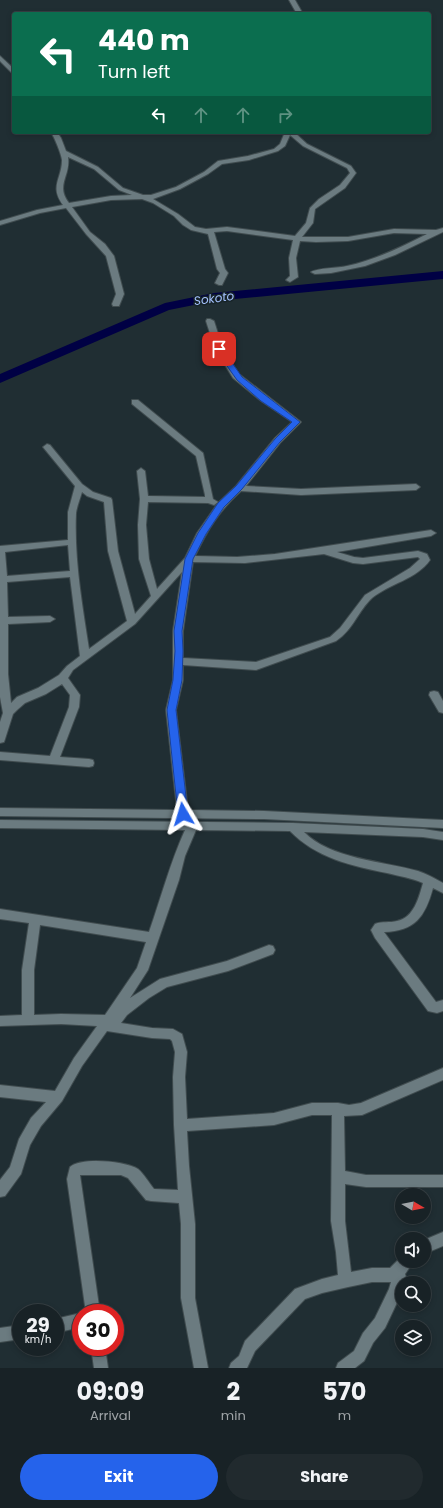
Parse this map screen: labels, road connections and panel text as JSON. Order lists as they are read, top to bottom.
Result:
{
  "water": ["Sokoto"],
  "north": "right",
  "page": {
    "turn": ["440 m", "Turn left"],
    "speed": "29 km/h",
    "limit": "30",
    "eta": [
      "09:09",
      "Arrival",
      "2",
      "min",
      "570",
      "m"
    ],
    "buttons": ["Exit", "Share"]
  }
}
